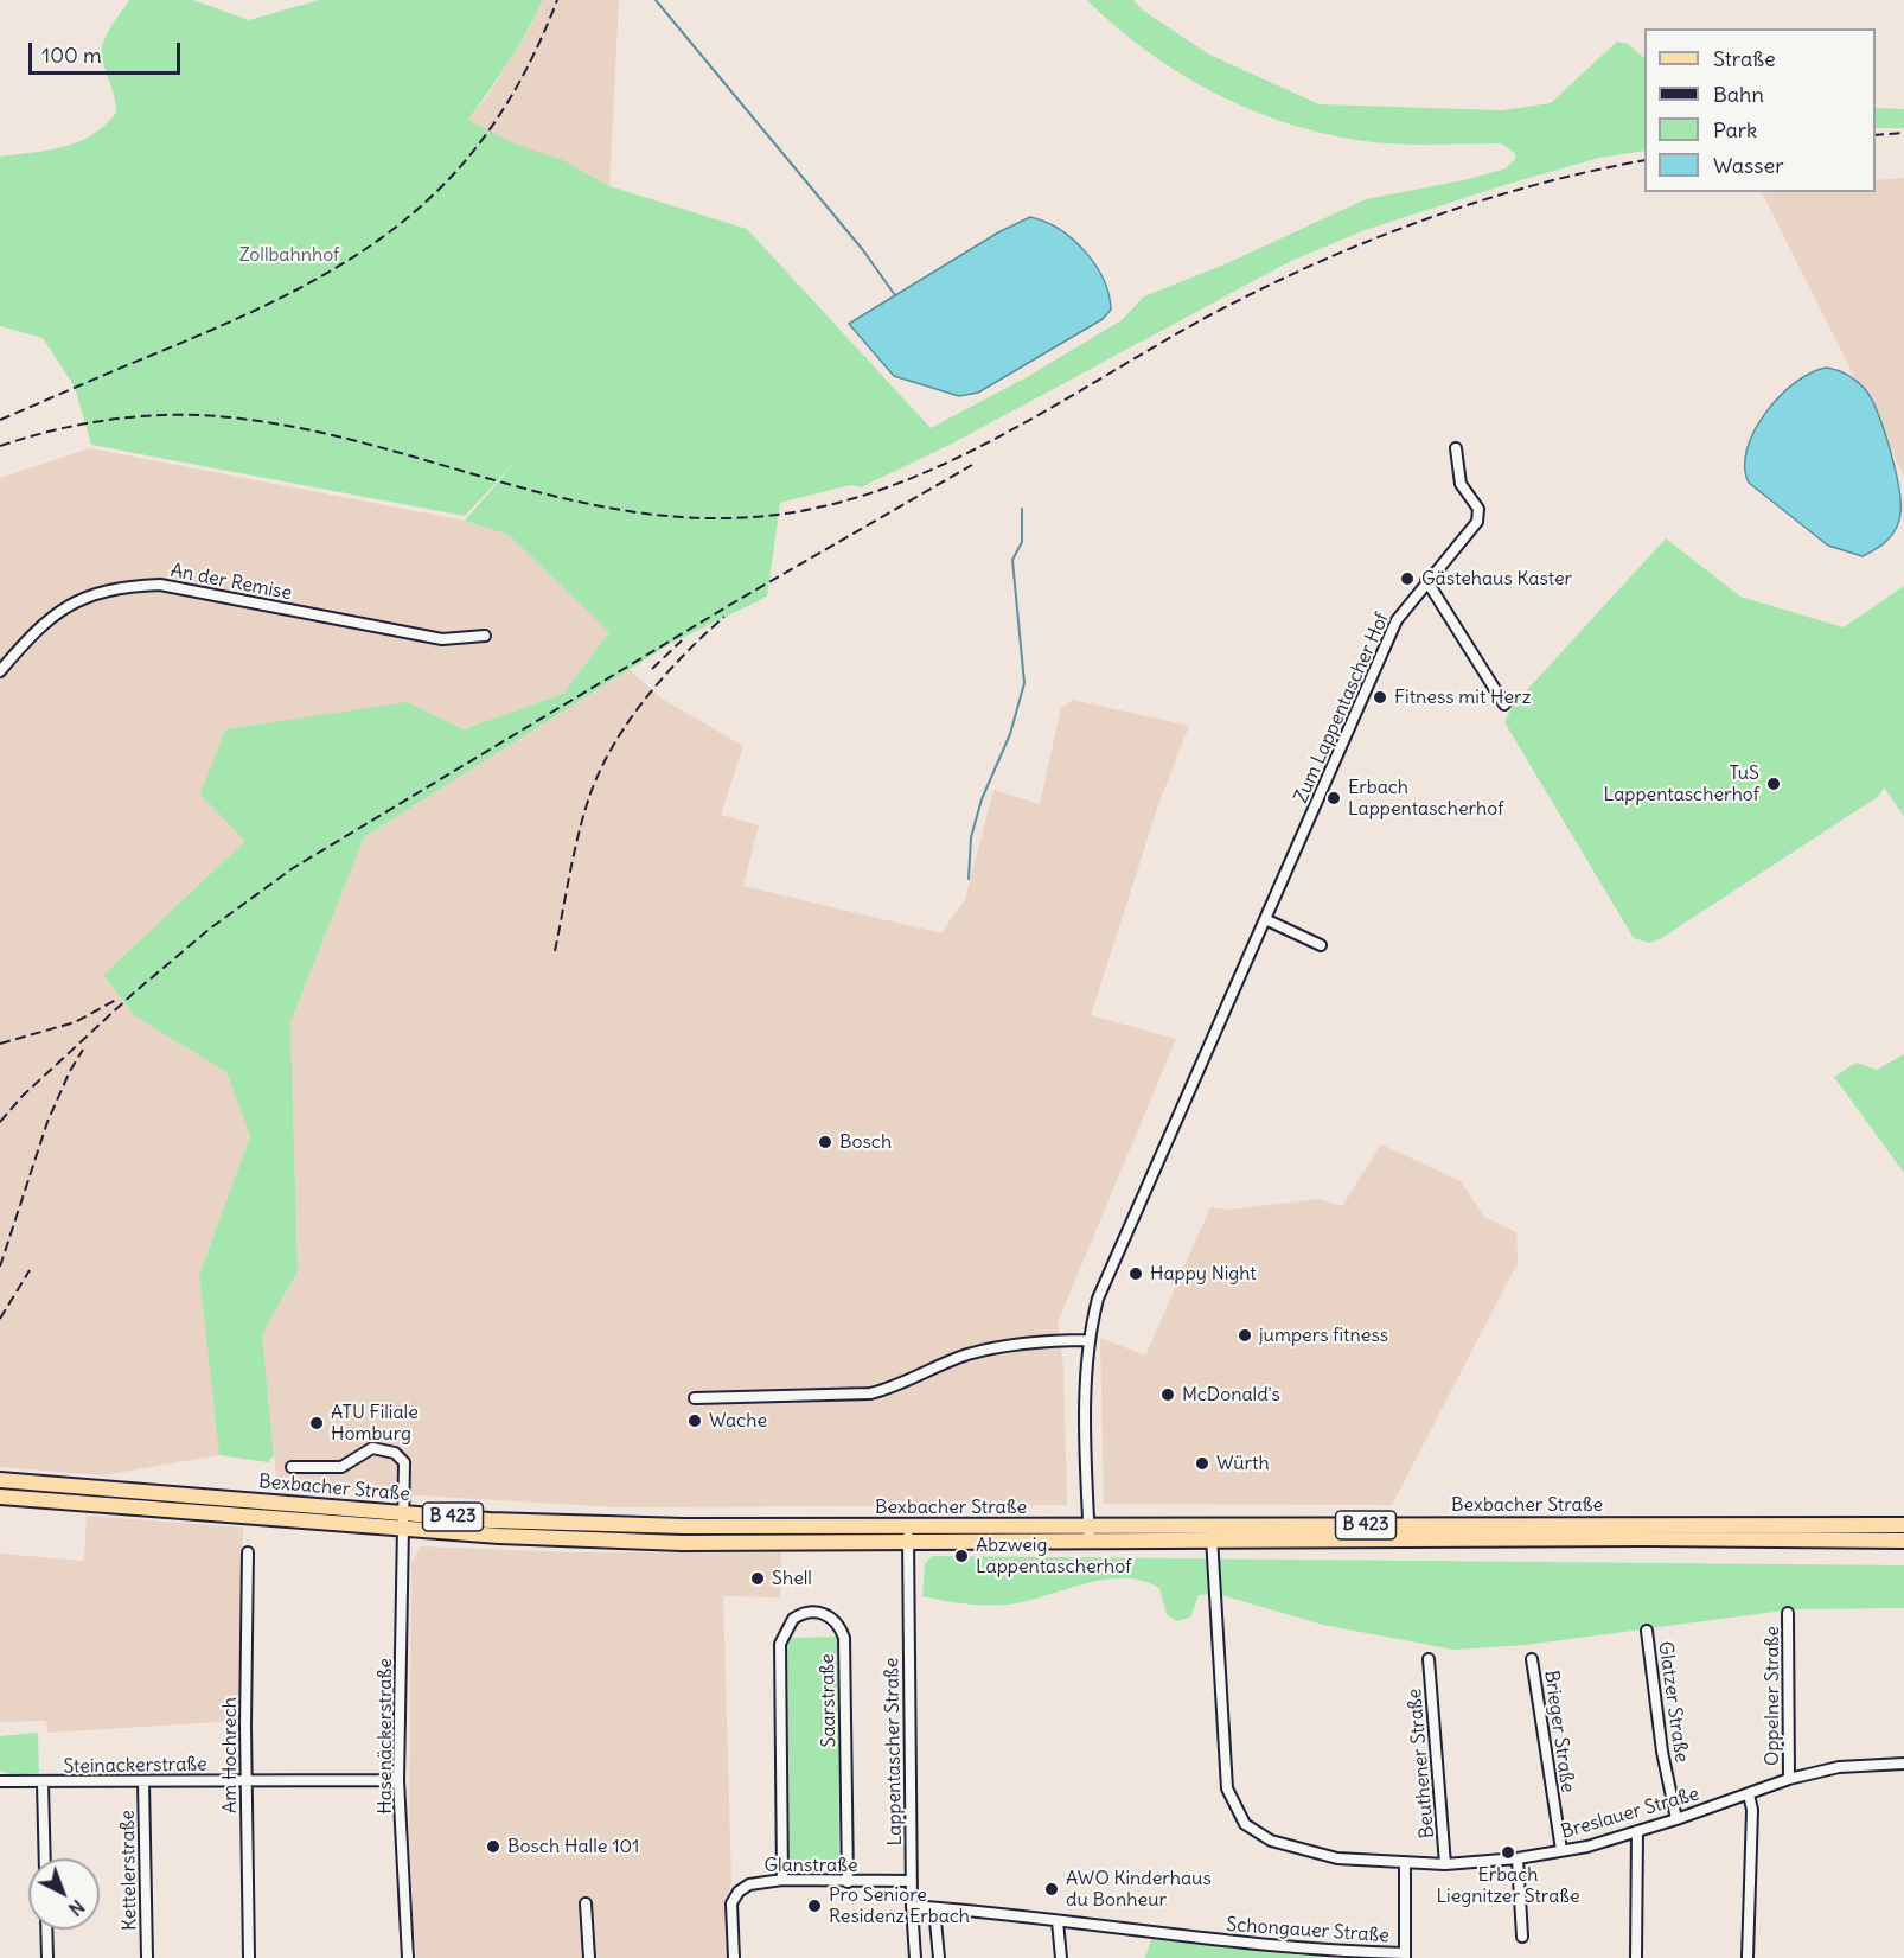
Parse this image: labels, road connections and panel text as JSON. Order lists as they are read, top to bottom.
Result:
{
  "streets": {
    "main road": ["Bexbacher Straße", "B 423"],
    "street": [
      "An der Remise",
      "Zum Lappentascher Hof",
      "Oppelner Straße",
      "Saarstraße",
      "Glatzer Straße",
      "Brieger Straße",
      "Hasenäckerstraße",
      "Lappentascher Straße",
      "Am Hochrech",
      "Beuthener Straße",
      "Steinackerstraße",
      "Breslauer Straße",
      "Glanstraße",
      "Kettelerstraße",
      "Schongauer Straße"
    ]
  },
  "crossings": [
    ["Zum Lappentascher Hof", "Bexbacher Straße"],
    ["Bexbacher Straße", "Hasenäckerstraße"],
    ["Bexbacher Straße", "Lappentascher Straße"],
    ["Bexbacher Straße", "Breslauer Straße"],
    ["Oppelner Straße", "Breslauer Straße"],
    ["Saarstraße", "Glanstraße"],
    ["Glatzer Straße", "Breslauer Straße"],
    ["Brieger Straße", "Breslauer Straße"],
    ["Hasenäckerstraße", "Steinackerstraße"],
    ["Lappentascher Straße", "Glanstraße"],
    ["Lappentascher Straße", "Schongauer Straße"],
    ["Am Hochrech", "Steinackerstraße"],
    ["Beuthener Straße", "Breslauer Straße"],
    ["Steinackerstraße", "Kettelerstraße"]
  ],
  "parks": ["Zollbahnhof"],
  "places": [
    "Gästehaus Kaster",
    "Fitness mit Herz",
    "TuS Lappentascherhof",
    "Erbach Lappentascherhof",
    "Bosch",
    "Happy Night",
    "jumpers fitness",
    "McDonald's",
    "Wache",
    "ATU Filiale Homburg",
    "Würth",
    "Abzweig Lappentascherhof",
    "Shell",
    "Bosch Halle 101",
    "Erbach Liegnitzer Straße",
    "AWO Kinderhaus du Bonheur",
    "Pro Seniore Residenz Erbach"
  ],
  "legend": [
    "Straße",
    "Bahn",
    "Park",
    "Wasser"
  ],
  "scale_bar": "100 m",
  "north": "bottom right"
}
